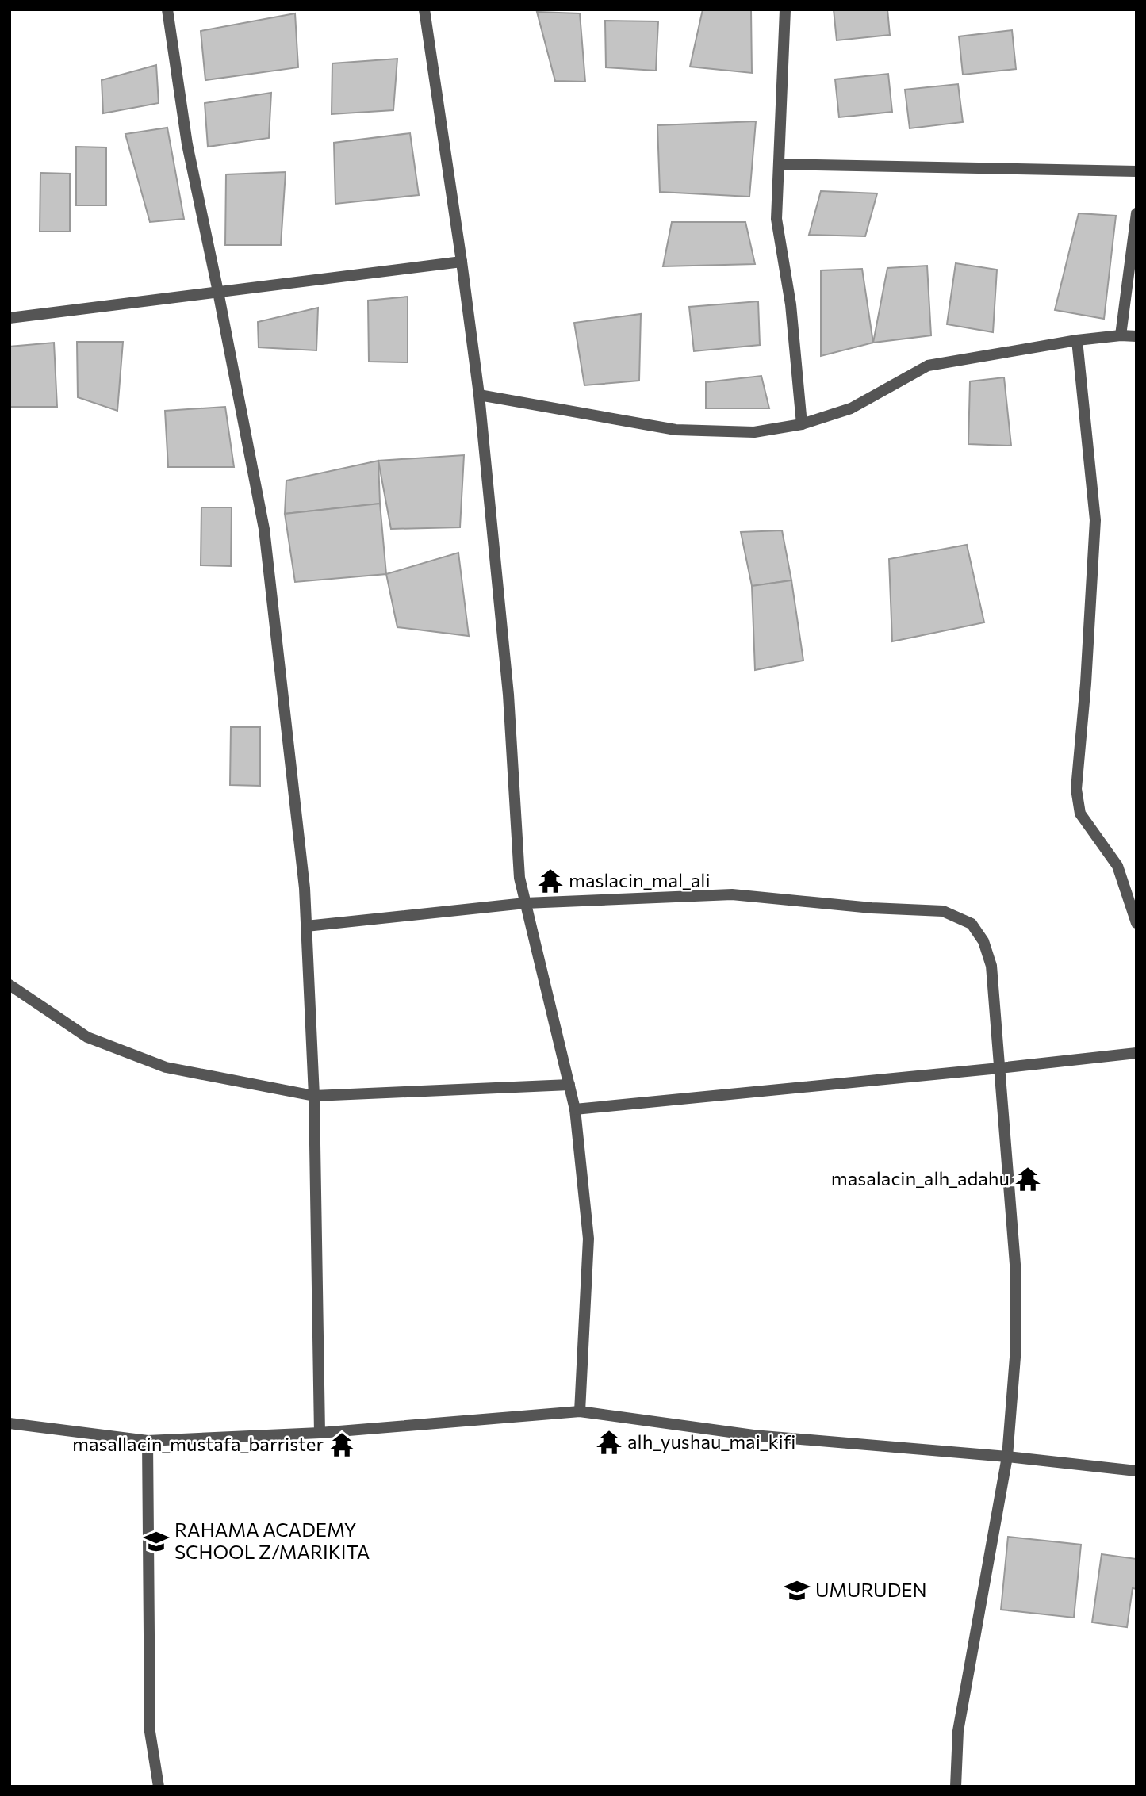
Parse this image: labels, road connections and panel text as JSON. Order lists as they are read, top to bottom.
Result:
{
  "places": {
    "temple": [
      "maslacin_mal_ali",
      "masalacin_alh_adahu",
      "alh_yushau_mai_kifi",
      "masallacin_mustafa_barrister"
    ],
    "school or university": ["RAHAMA ACADEMY SCHOOL Z/MARIKITA", "UMURUDEN"]
  }
}
